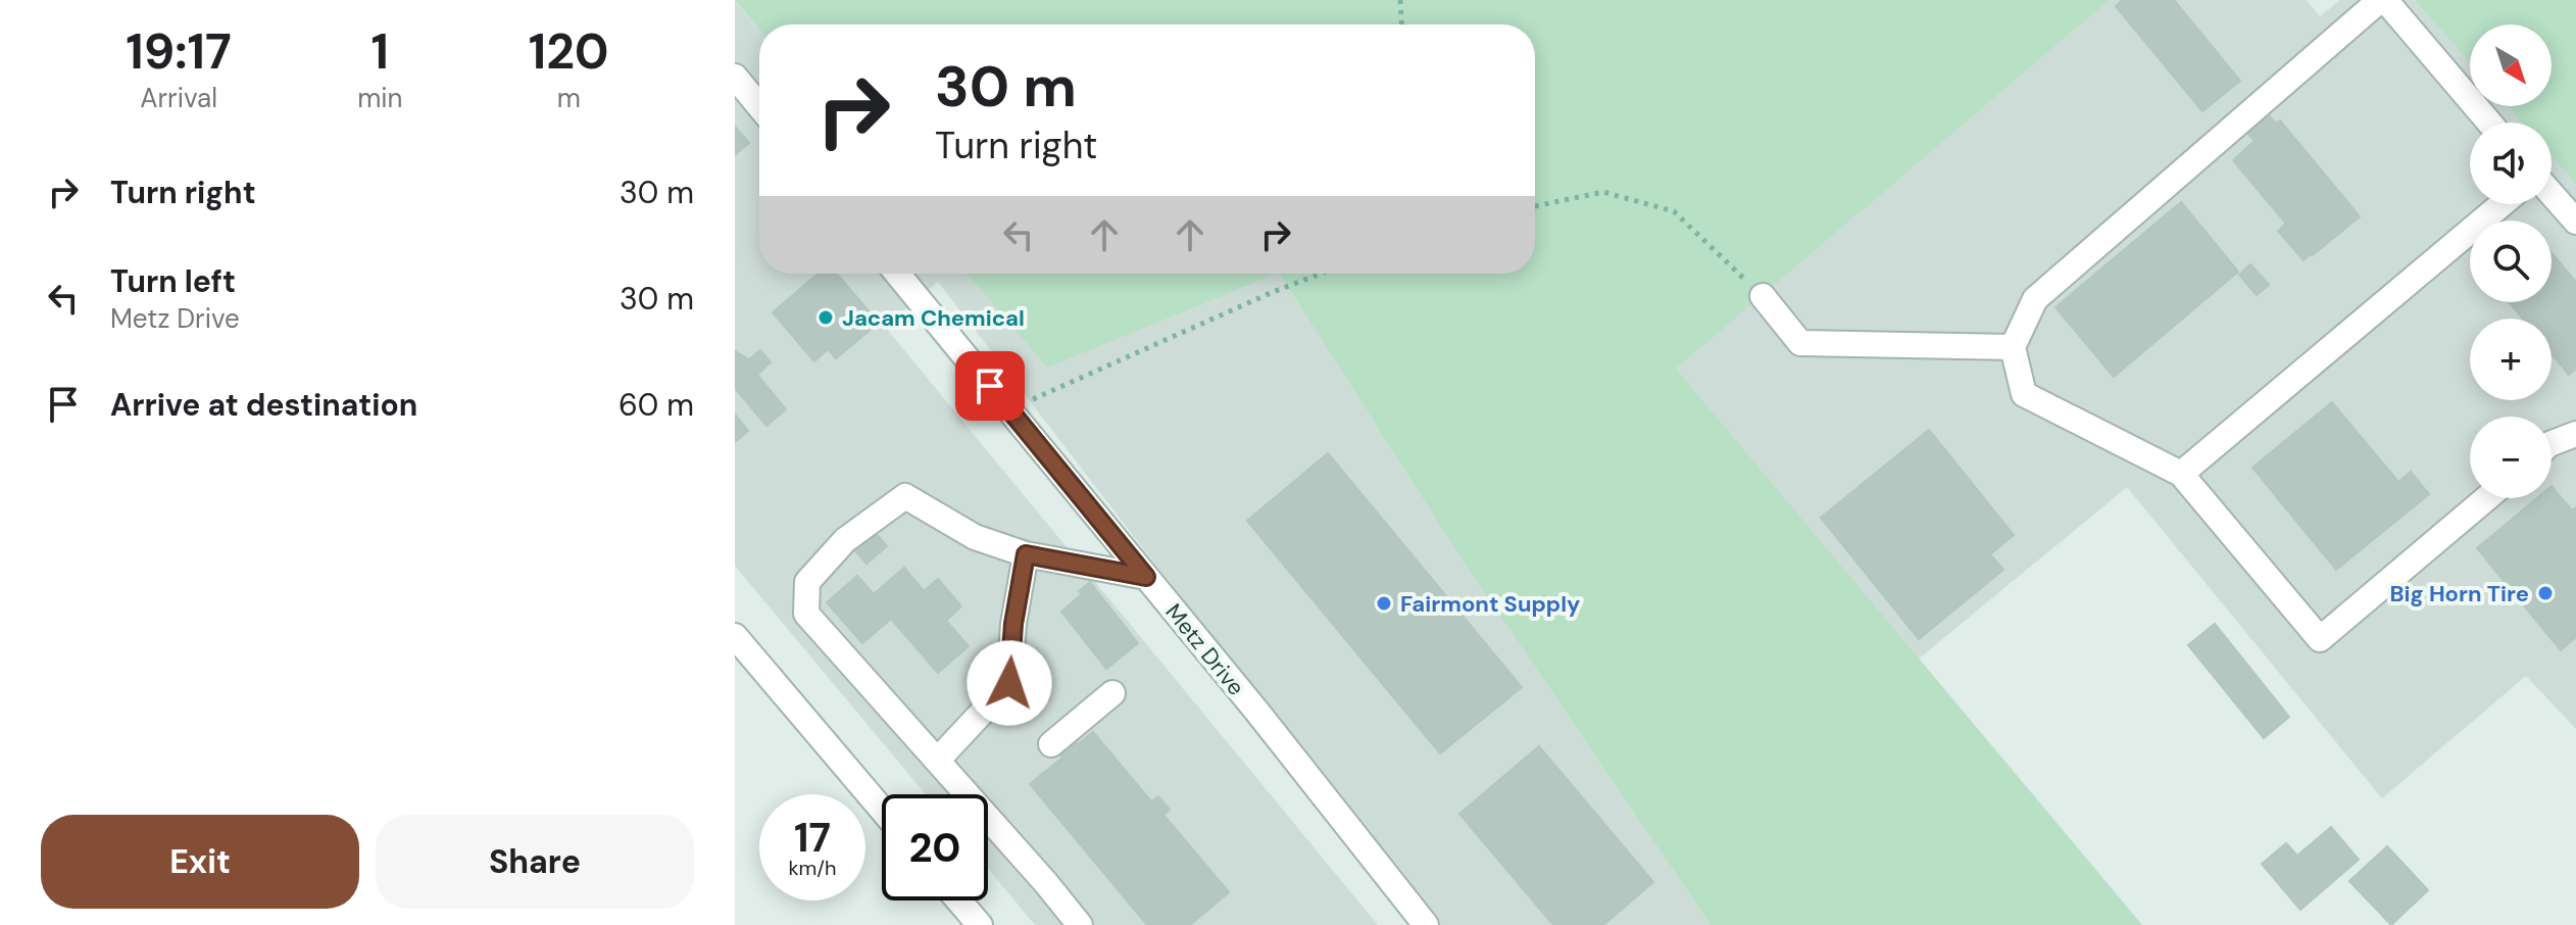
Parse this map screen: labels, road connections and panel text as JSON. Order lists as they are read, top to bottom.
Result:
{
  "streets": {
    "street": ["Metz Drive"]
  },
  "places": ["Jacam Chemical", "Big Horn Tire", "Fairmont Supply"],
  "north": "bottom right",
  "page": {
    "eta": [
      "19:17",
      "Arrival",
      "1",
      "min",
      "120",
      "m"
    ],
    "map_buttons": ["+", "−"],
    "turn": ["30 m", "Turn right"],
    "list": [
      {
        "name": "Turn right",
        "value": "30 m"
      },
      {
        "name": "Turn left",
        "note": "Metz Drive",
        "value": "30 m"
      },
      {
        "name": "Arrive at destination",
        "value": "60 m"
      }
    ],
    "speed": "17 km/h",
    "limit": "20",
    "buttons": ["Exit", "Share"]
  }
}
